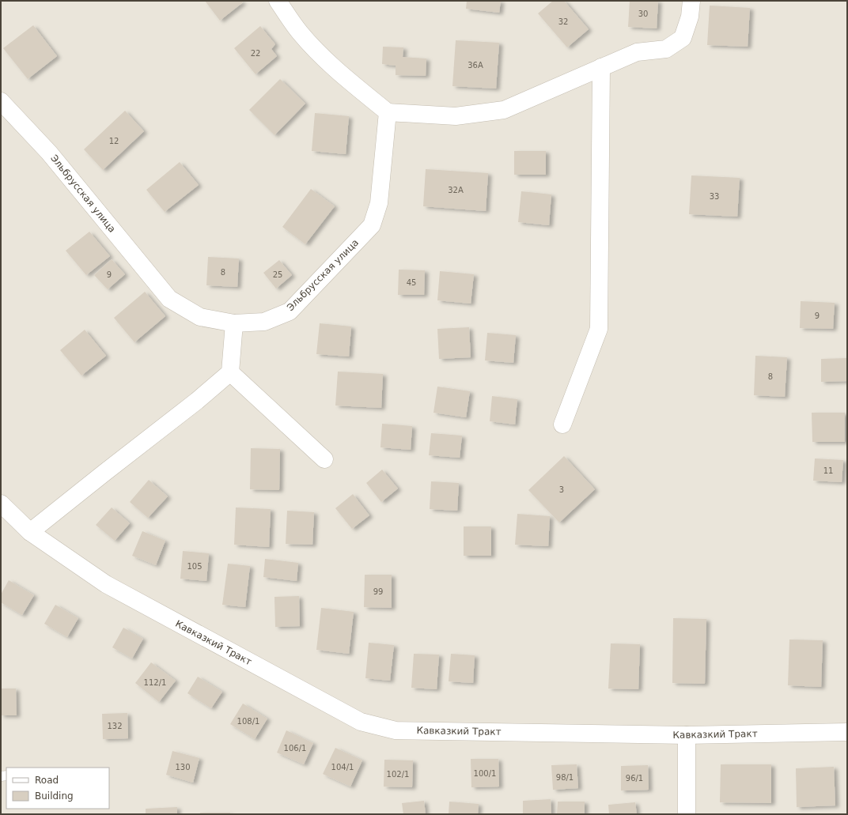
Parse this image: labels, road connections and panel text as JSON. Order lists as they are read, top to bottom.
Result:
{
  "streets": {
    "street": ["Эльбрусская улица", "Кавказкий Тракт"]
  },
  "house_numbers": [
    "30",
    "32",
    "22",
    "36А",
    "12",
    "32А",
    "33",
    "8",
    "9",
    "25",
    "45",
    "9",
    "8",
    "11",
    "3",
    "105",
    "99",
    "112/1",
    "108/1",
    "132",
    "106/1",
    "130",
    "104/1",
    "100/1",
    "102/1",
    "98/1",
    "96/1"
  ],
  "legend": ["Road", "Building"]
}
